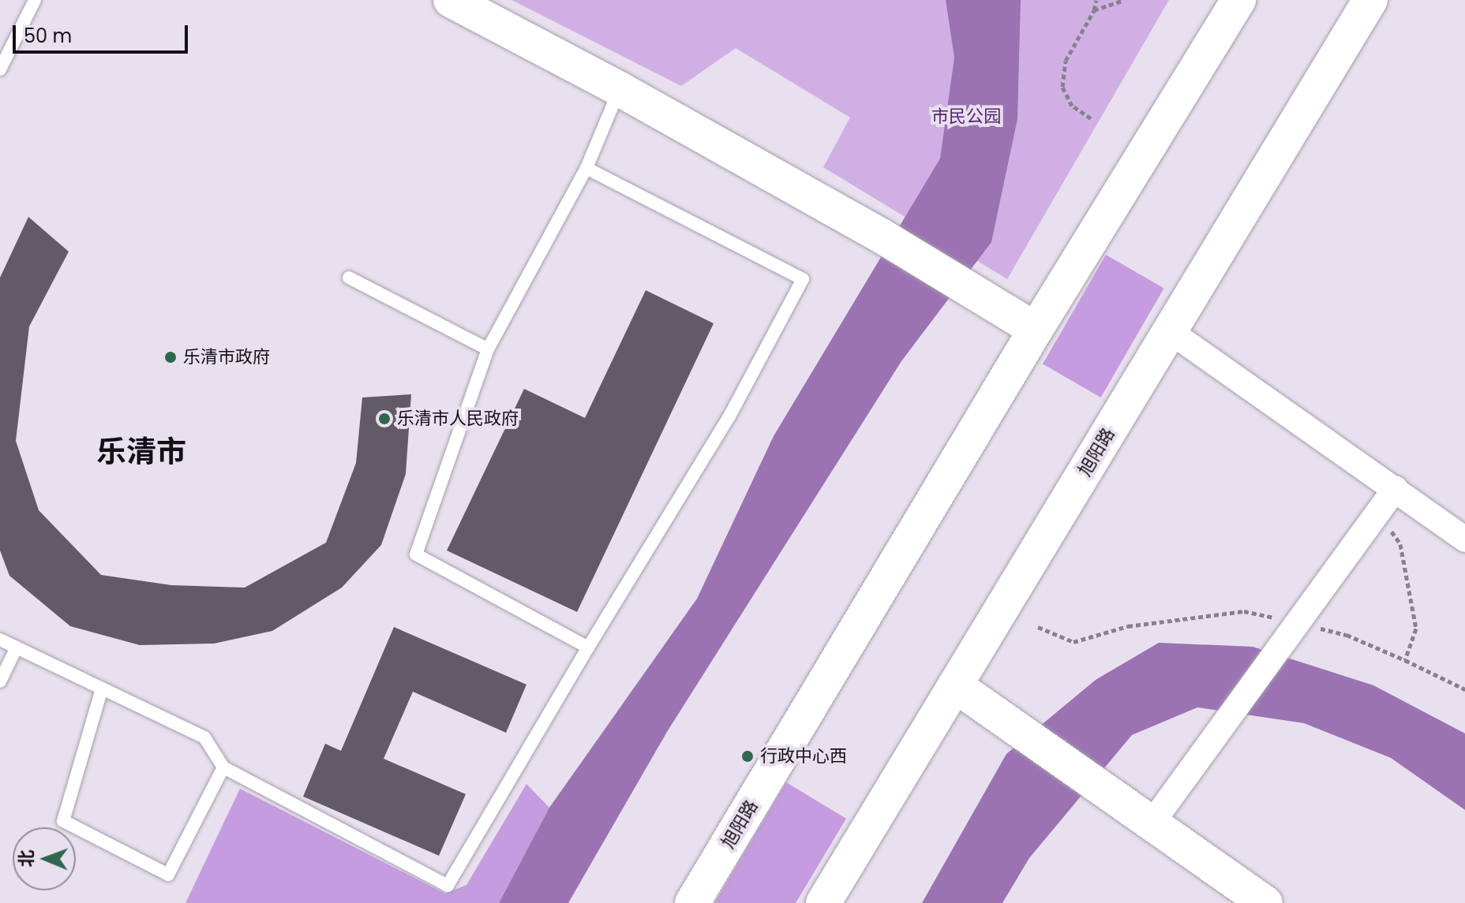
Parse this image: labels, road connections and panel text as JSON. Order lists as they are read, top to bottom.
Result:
{
  "streets": {
    "main road": ["旭阳路"]
  },
  "districts": ["乐清市"],
  "parks": ["市民公园"],
  "places": ["乐清市政府", "乐清市人民政府", "行政中心西"],
  "scale_bar": "50 m",
  "north": "left"
}
